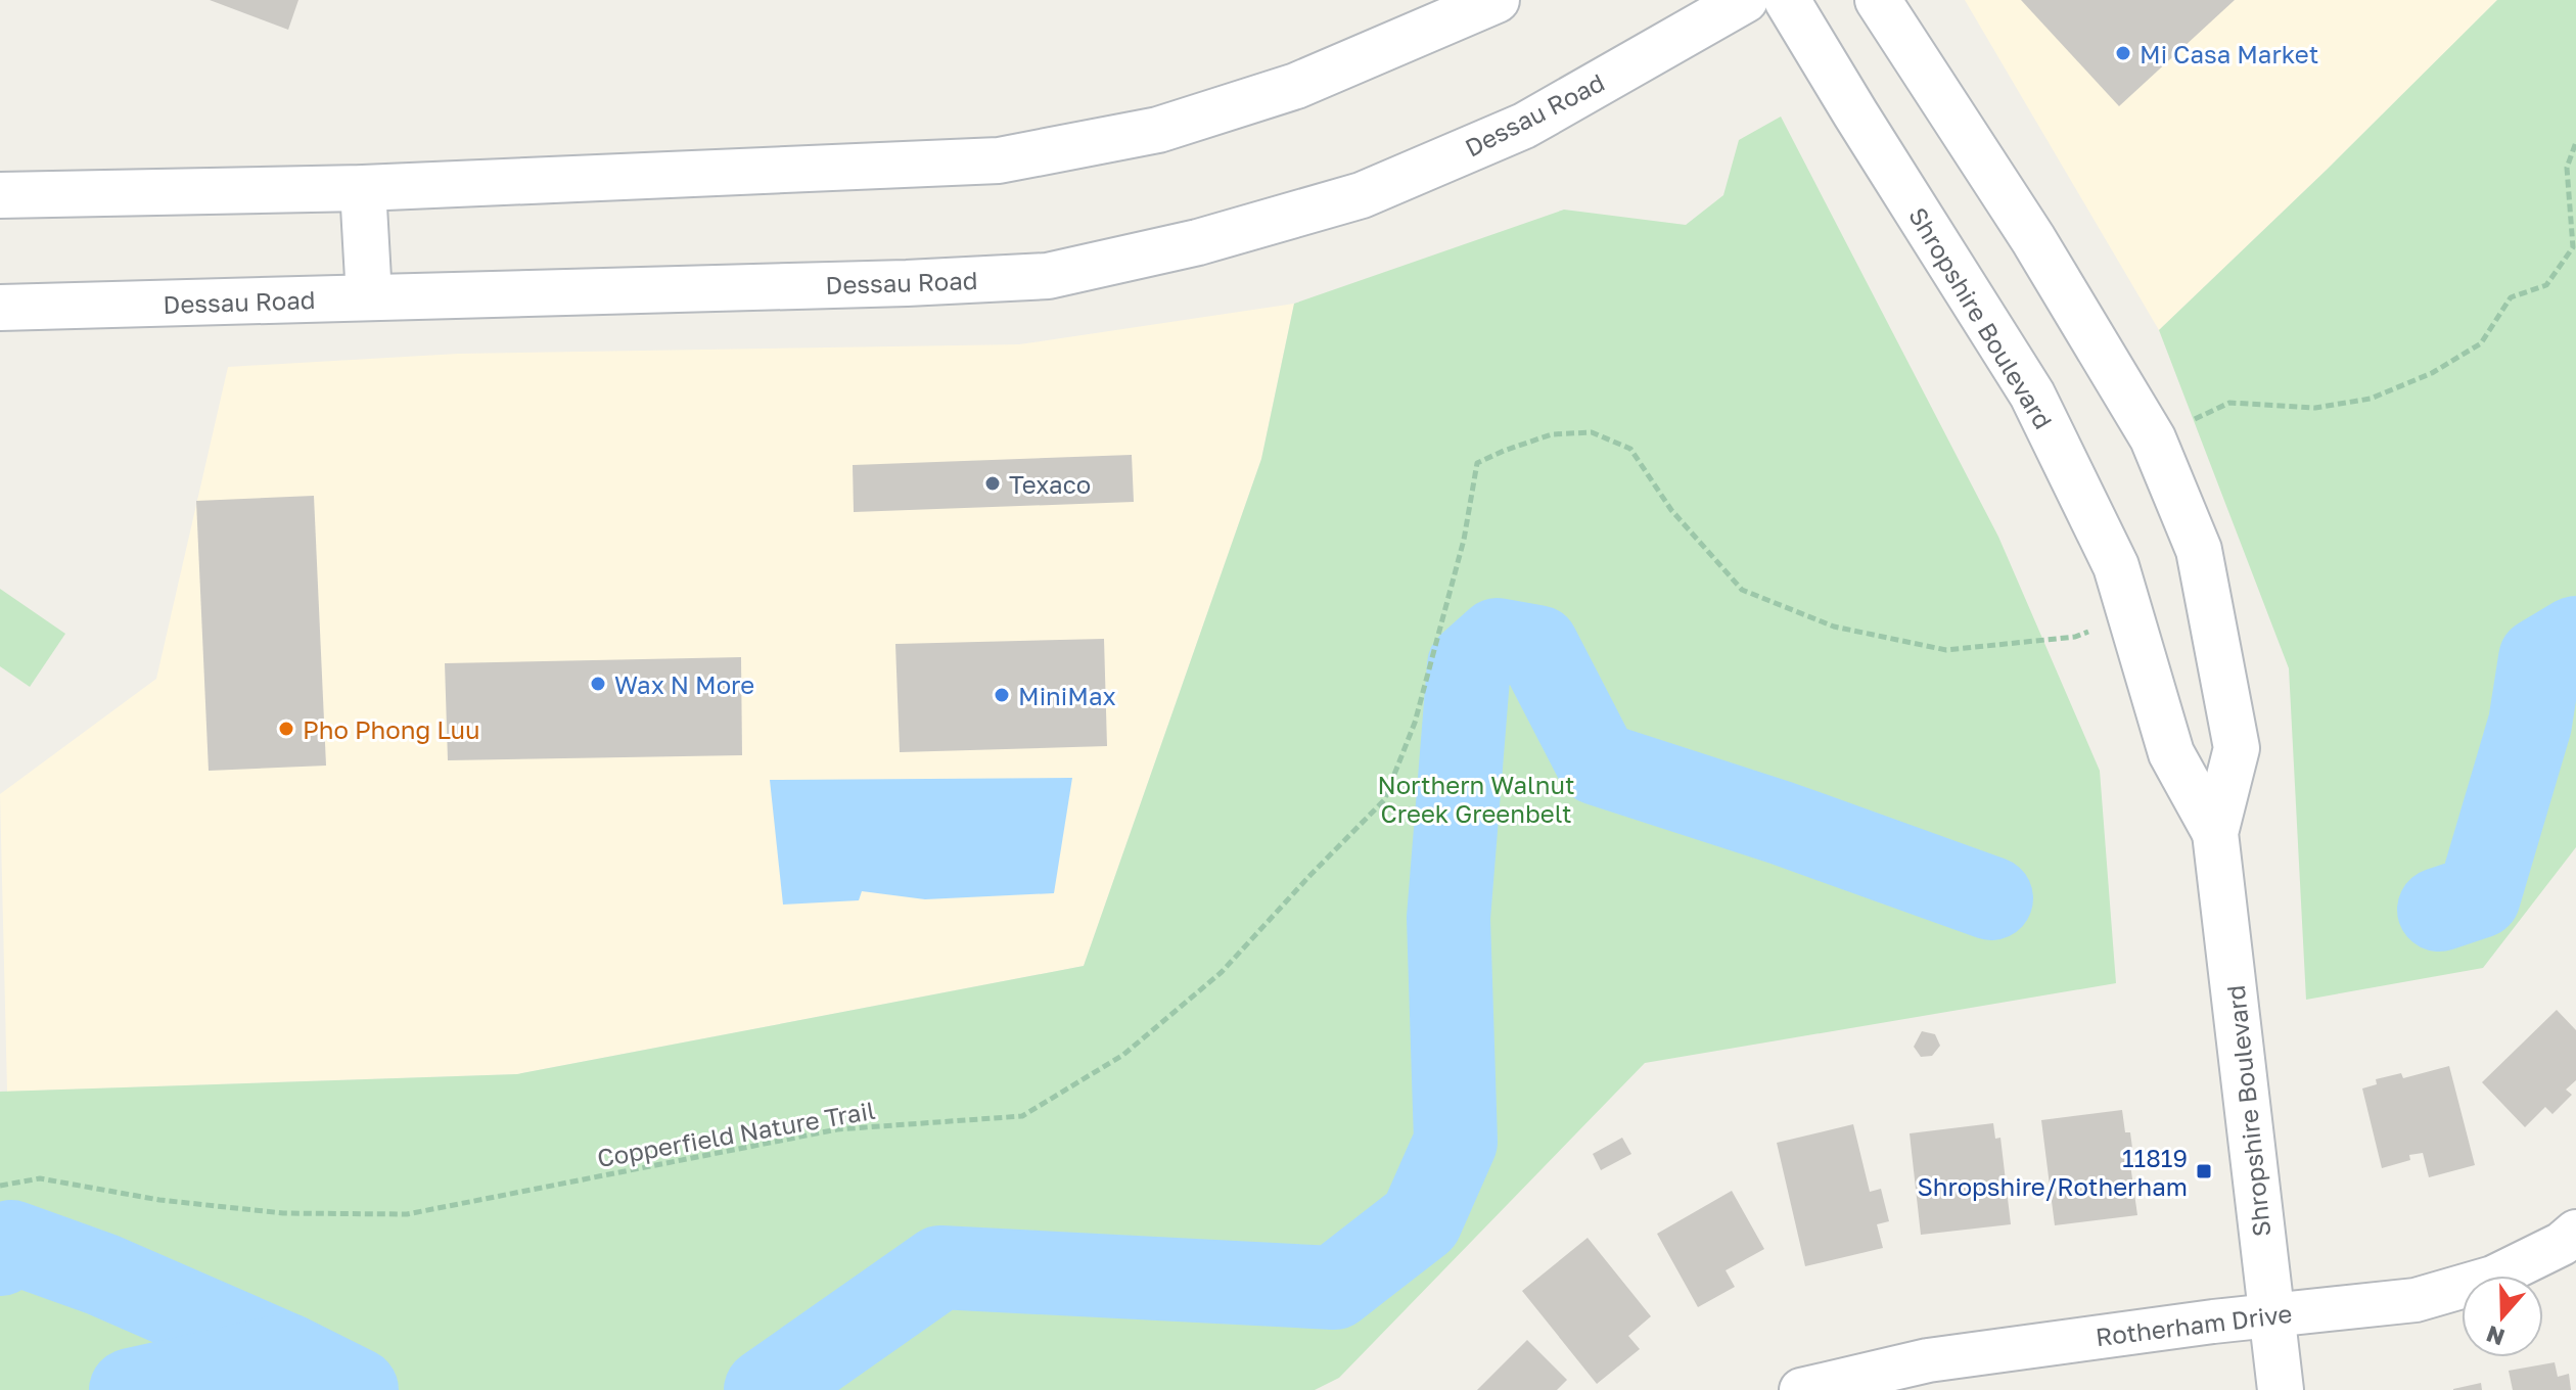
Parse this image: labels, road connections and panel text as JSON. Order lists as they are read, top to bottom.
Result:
{
  "streets": {
    "main road": ["Dessau Road", "Shropshire Boulevard"],
    "street": ["Rotherham Drive"],
    "path": ["Copperfield Nature Trail"]
  },
  "crossings": [
    ["Shropshire Boulevard", "Rotherham Drive"]
  ],
  "parks": ["Northern Walnut Creek Greenbelt"],
  "places": {
    "other": [
      "Mi Casa Market",
      "Texaco",
      "Wax N More",
      "MiniMax",
      "Pho Phong Luu"
    ],
    "transit": ["11819 Shropshire/Rotherham"]
  },
  "north": "bottom"
}
